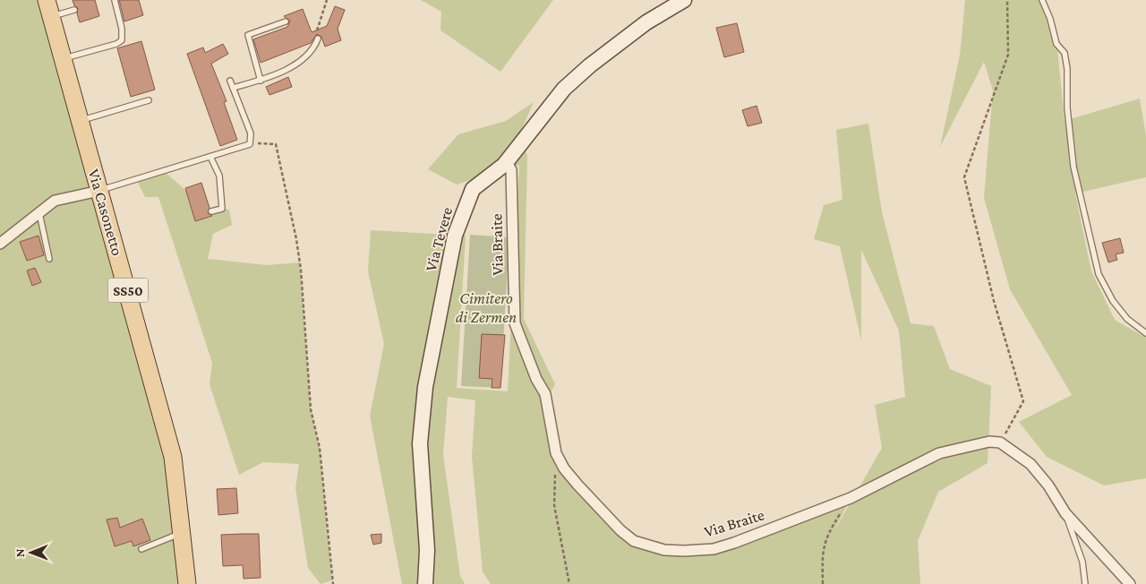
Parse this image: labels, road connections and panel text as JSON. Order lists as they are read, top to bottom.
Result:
{
  "streets": {
    "main road": ["Via Casonetto", "Via Tevere", "SS50"],
    "street": ["Via Braite"]
  },
  "crossings": [
    ["Via Tevere", "Via Braite"]
  ],
  "parks": ["Cimitero di Zermen"],
  "north": "left"
}
